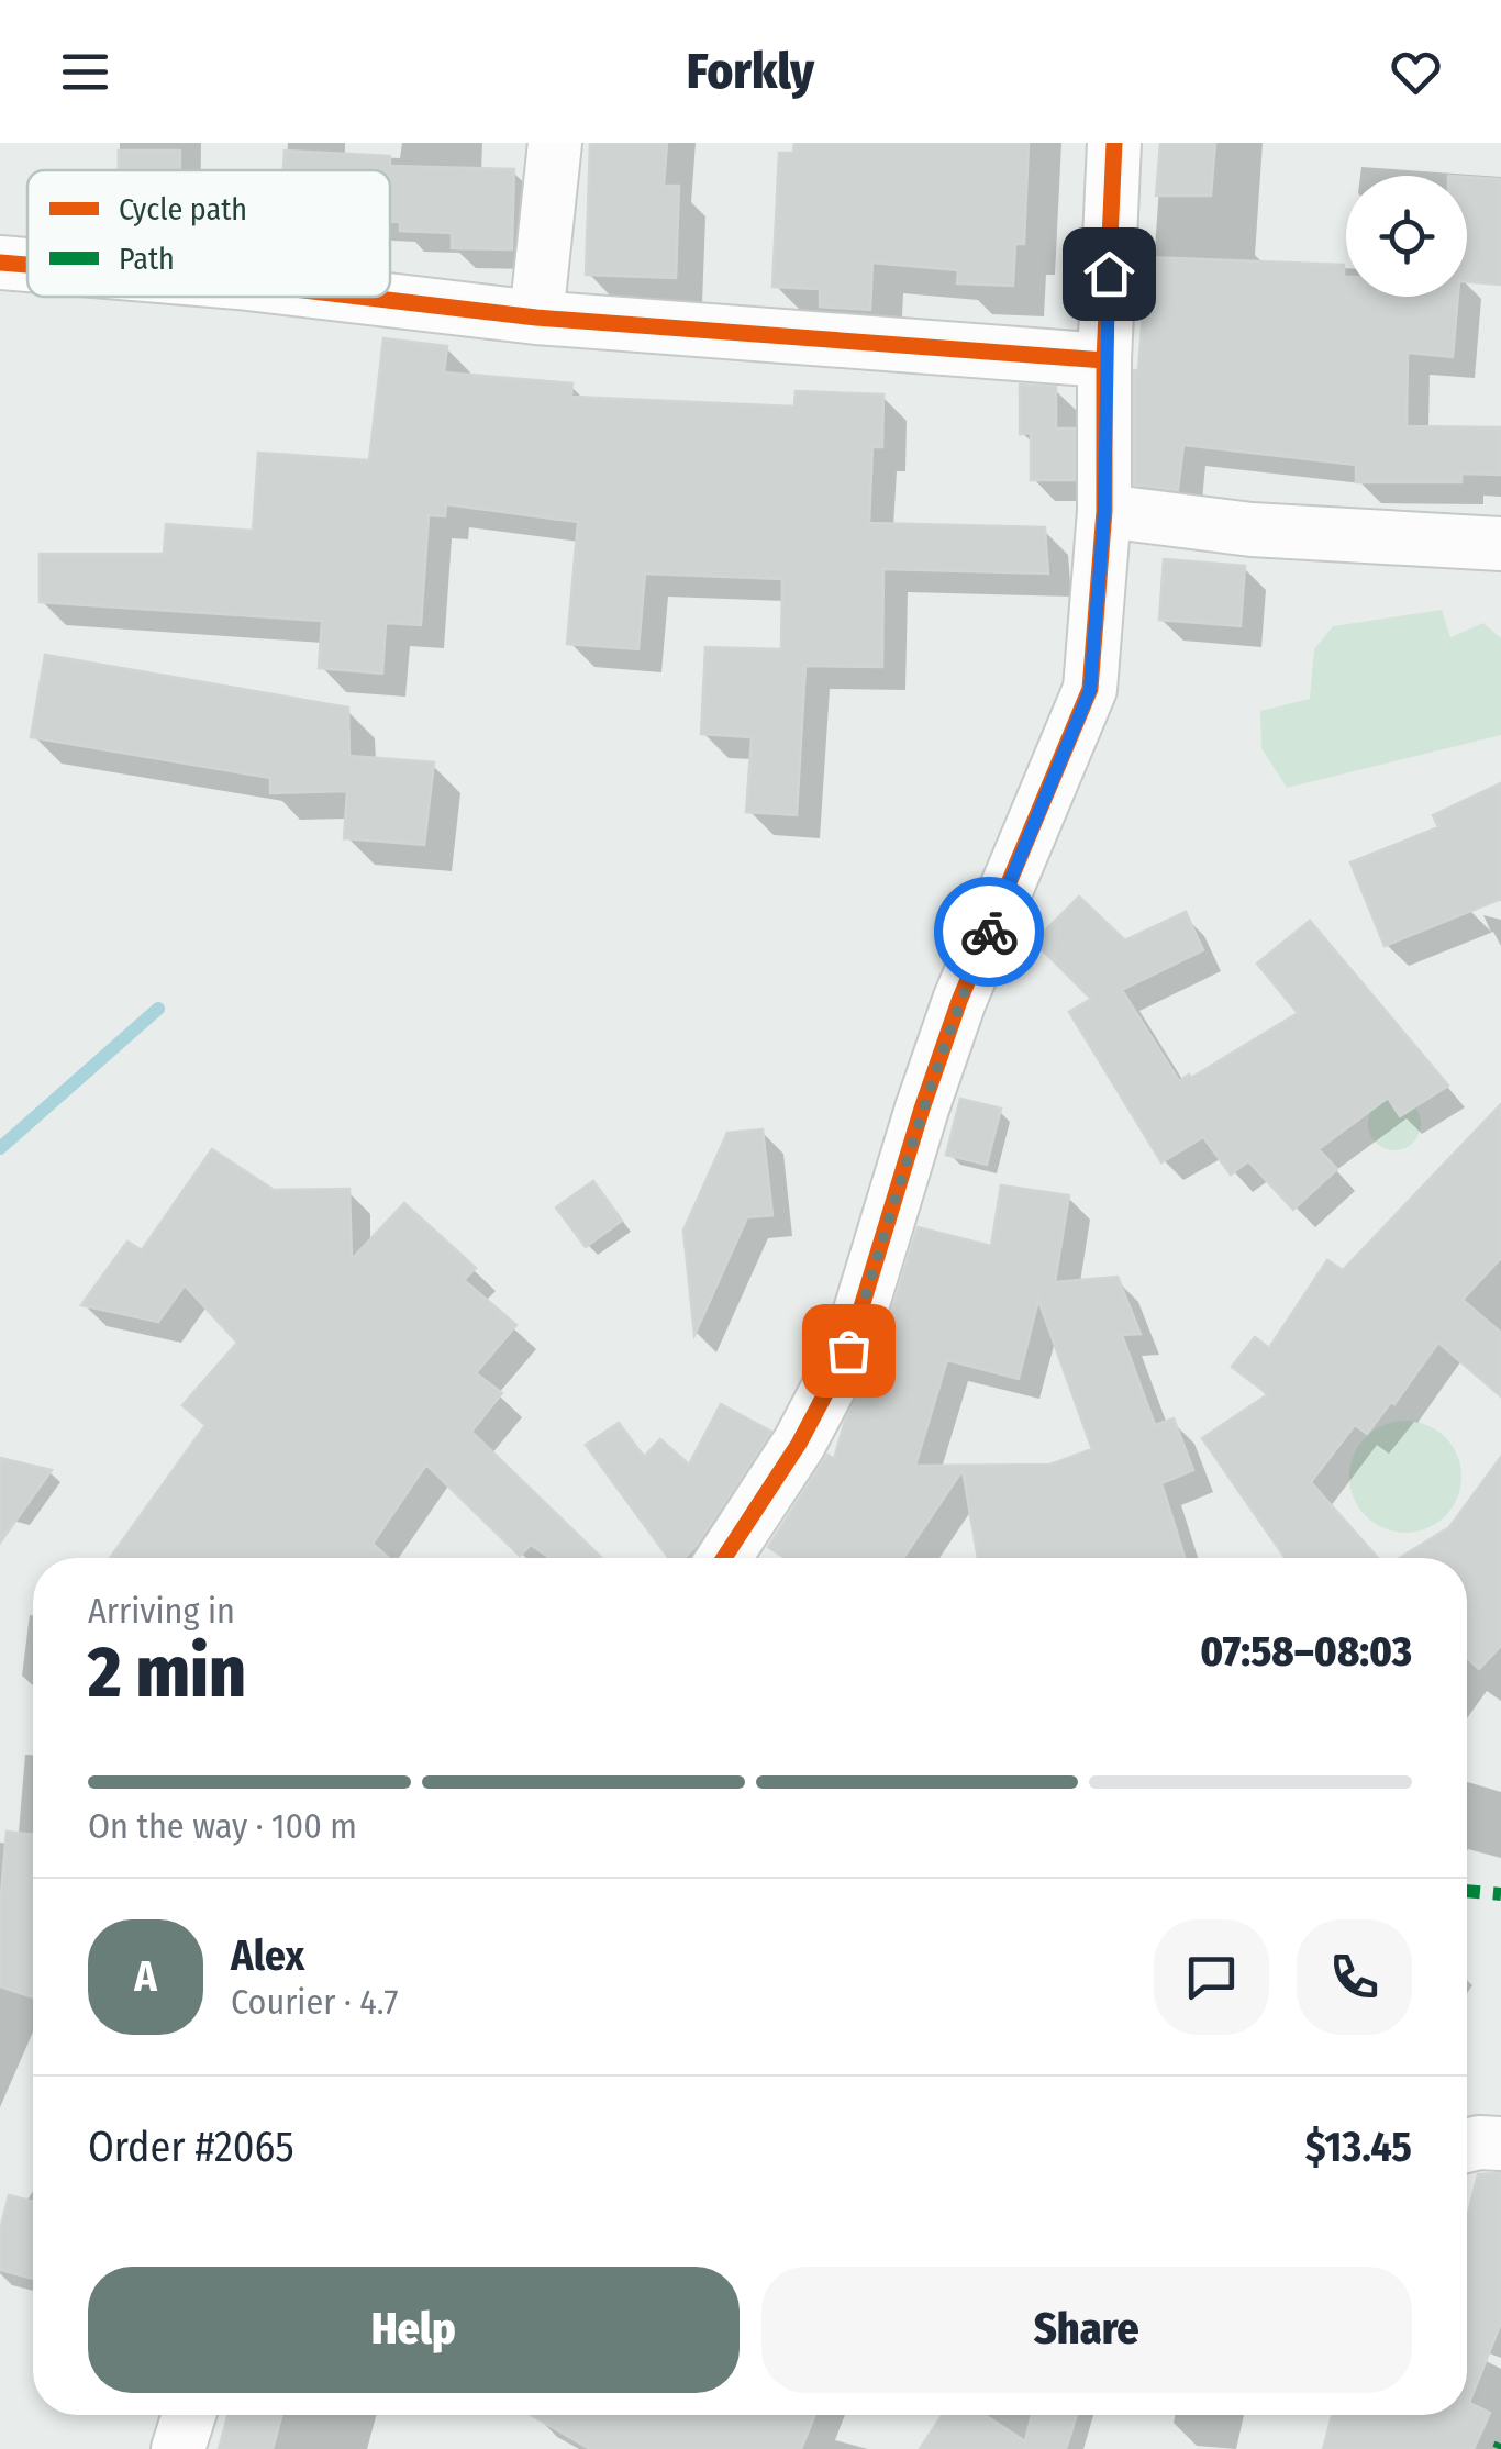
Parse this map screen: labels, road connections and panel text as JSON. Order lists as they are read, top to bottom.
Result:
{
  "legend": ["Cycle path", "Path"],
  "page": {
    "header": "Forkly",
    "heading": ["2 min", "Arriving in", "07:58–08:03"],
    "panel": [
      "Alex",
      "Courier · 4.7",
      "Order #2065",
      "$13.45"
    ],
    "bar": "On the way · 100 m",
    "round": "A",
    "buttons": ["Help", "Share"]
  }
}
